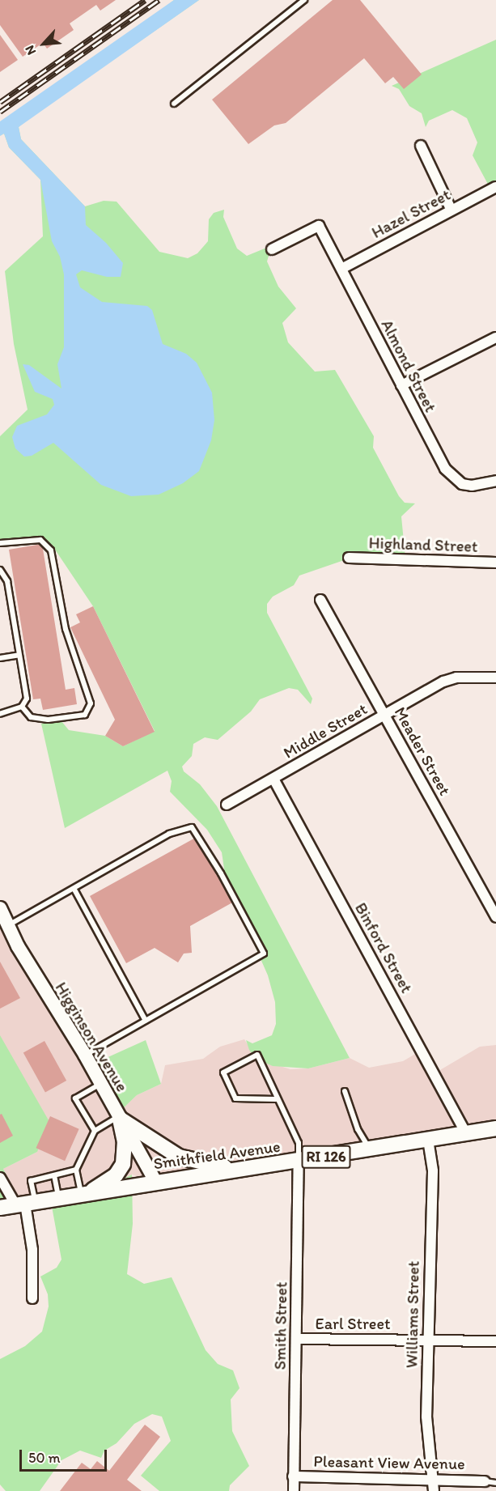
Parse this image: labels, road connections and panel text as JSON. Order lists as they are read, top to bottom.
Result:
{
  "streets": {
    "main road": ["Smithfield Avenue", "RI 126"],
    "street": [
      "Hazel Street",
      "Almond Street",
      "Highland Street",
      "Middle Street",
      "Meader Street",
      "Binford Street",
      "Higginson Avenue",
      "Williams Street",
      "Earl Street",
      "Smith Street",
      "Pleasant View Avenue"
    ]
  },
  "crossings": [
    ["Hazel Street", "Almond Street"],
    ["Middle Street", "Meader Street"],
    ["Middle Street", "Binford Street"],
    ["Binford Street", "Smithfield Avenue"],
    ["Higginson Avenue", "Smithfield Avenue"],
    ["Smithfield Avenue", "Williams Street"],
    ["Smithfield Avenue", "Smith Street"],
    ["Williams Street", "Earl Street"],
    ["Williams Street", "Pleasant View Avenue"],
    ["Earl Street", "Smith Street"],
    ["Smith Street", "Pleasant View Avenue"]
  ],
  "scale_bar": "50 m",
  "north": "bottom left"
}
